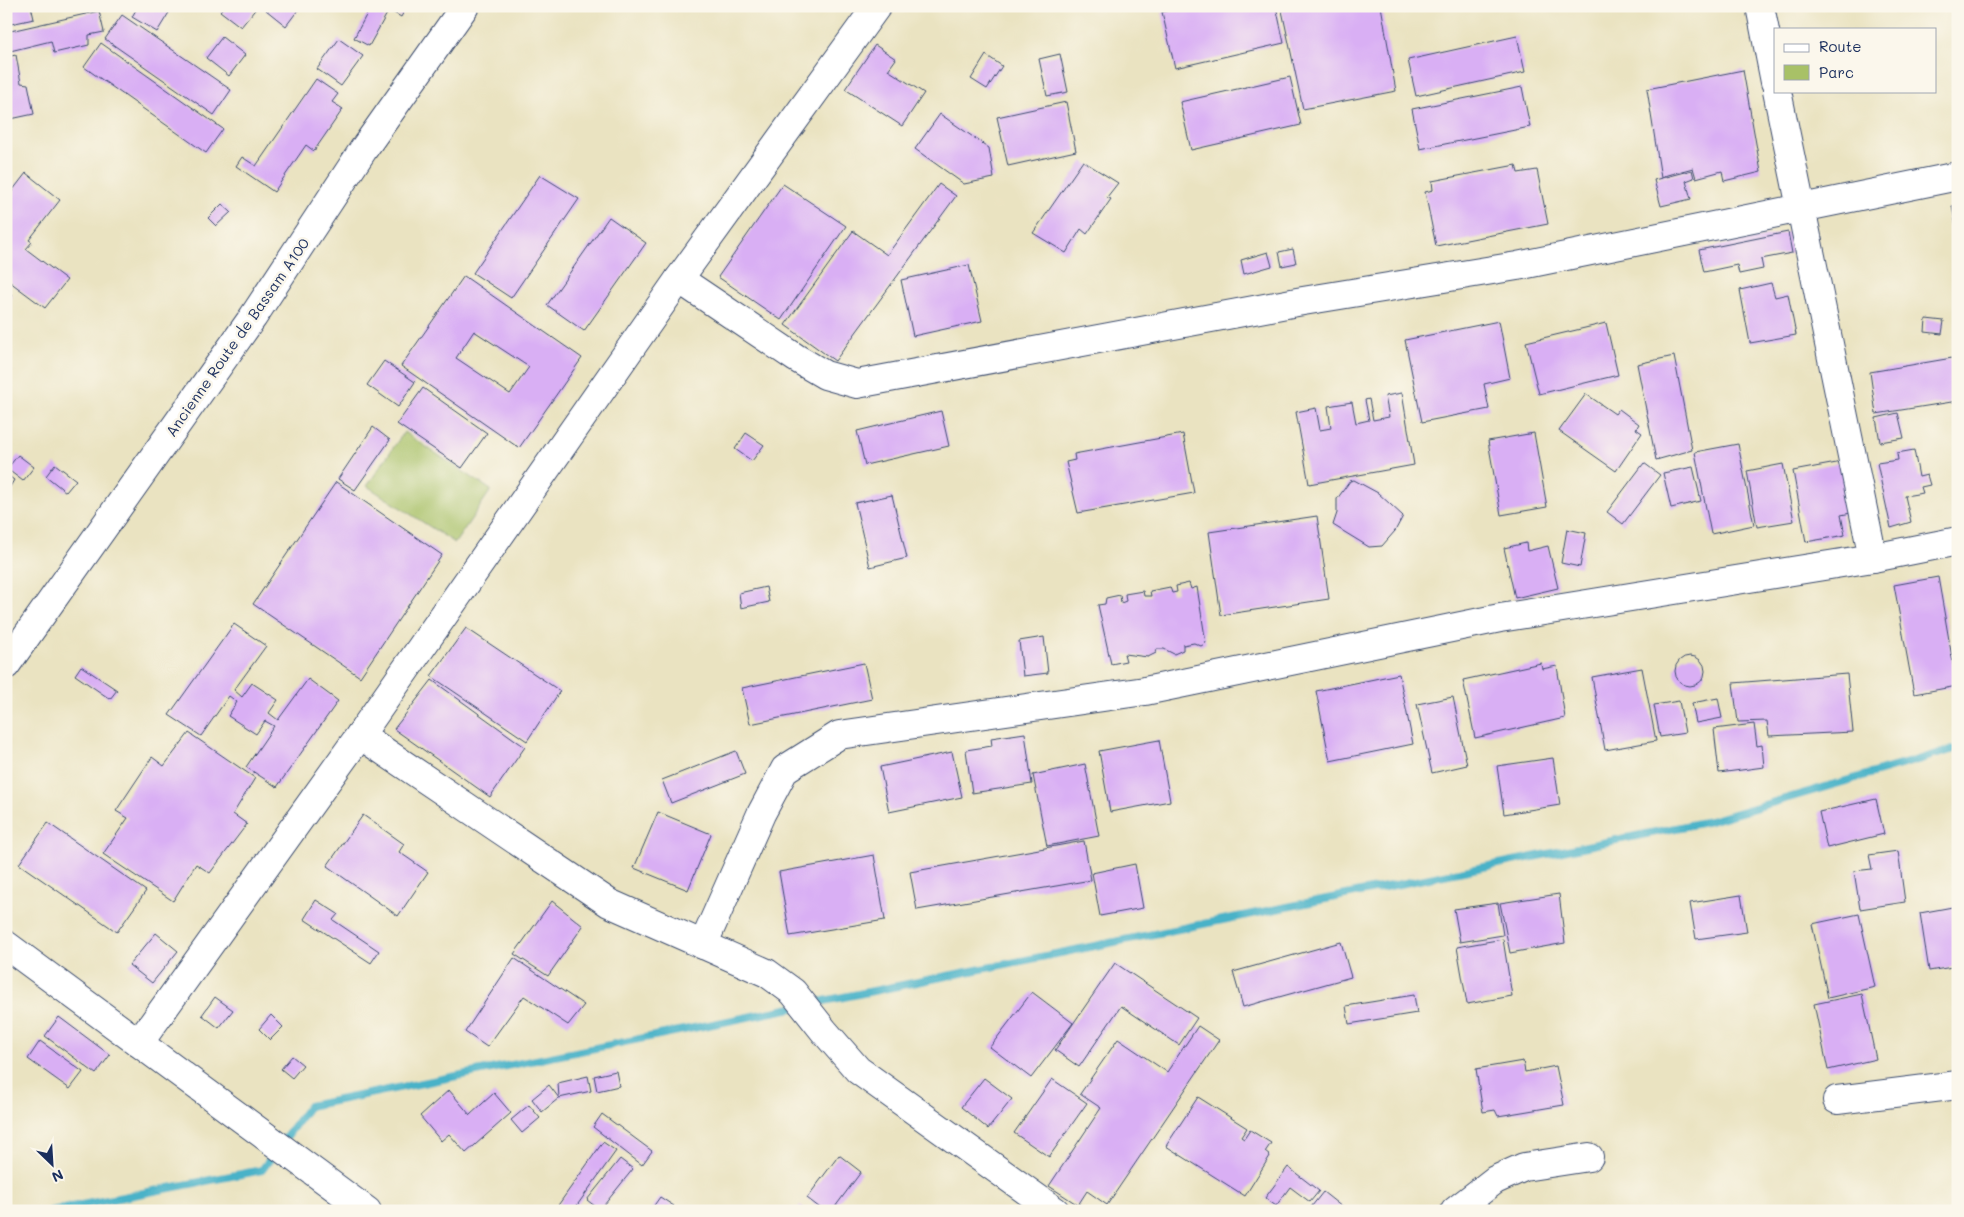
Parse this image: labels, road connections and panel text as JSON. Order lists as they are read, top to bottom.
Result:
{
  "streets": {
    "street": ["Ancienne Route de Bassam A100"]
  },
  "legend": ["Route", "Parc"],
  "north": "bottom right"
}
